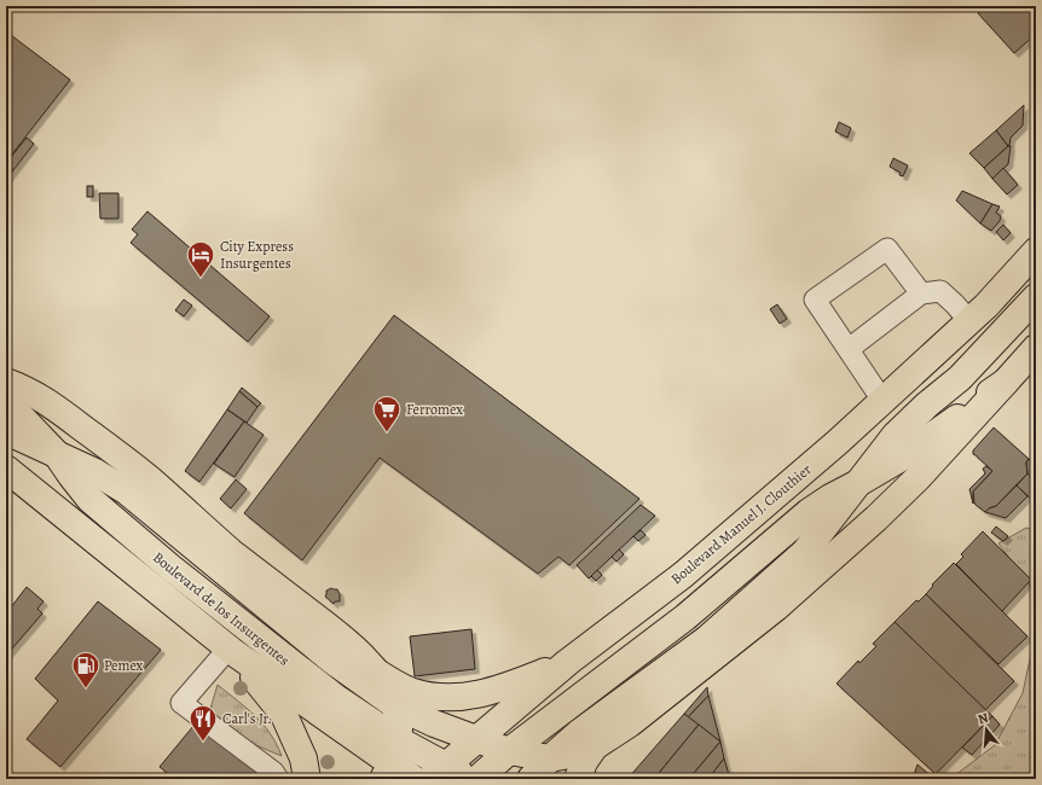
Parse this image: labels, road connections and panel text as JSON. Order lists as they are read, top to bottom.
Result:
{
  "streets": {
    "main road": ["Boulevard Manuel J. Clouthier", "Boulevard de los Insurgentes"]
  },
  "crossings": [
    ["Boulevard Manuel J. Clouthier", "Boulevard de los Insurgentes"]
  ],
  "places": {
    "hotel": ["City Express Insurgentes"],
    "supermarket": ["Ferromex"],
    "fuel station": ["Pemex"],
    "restaurant": ["Carl's Jr."]
  },
  "north": "top"
}
